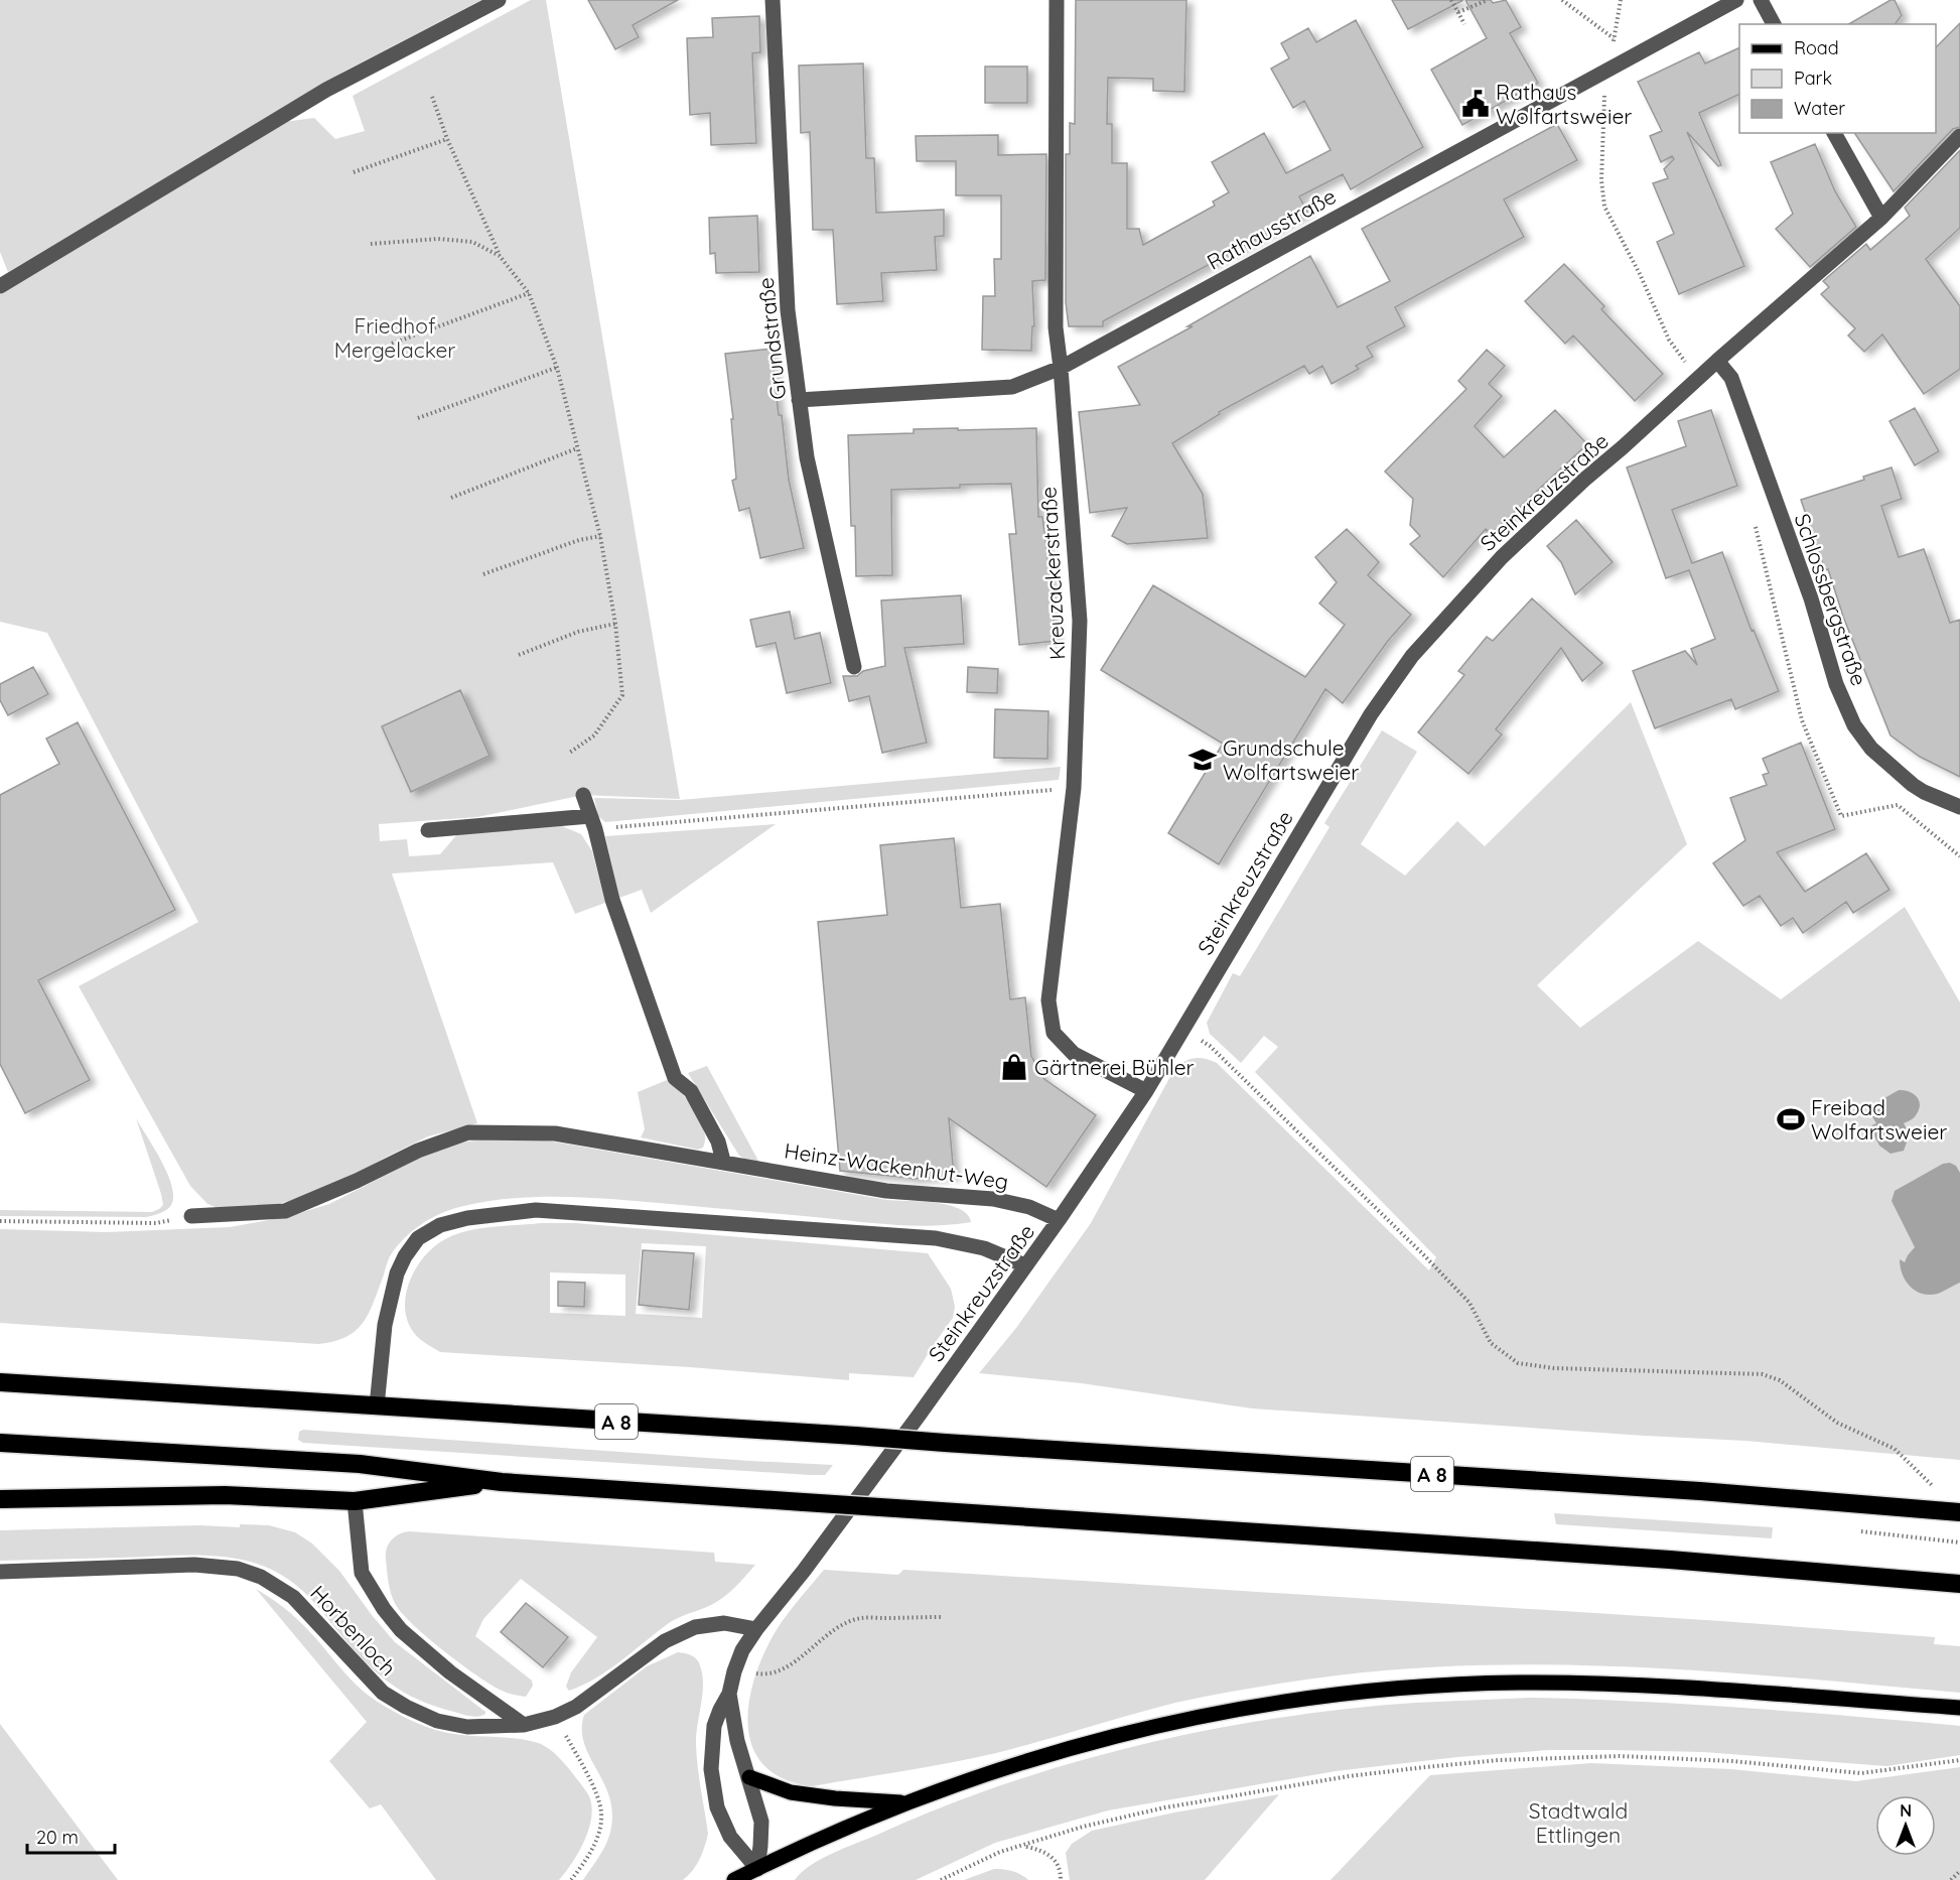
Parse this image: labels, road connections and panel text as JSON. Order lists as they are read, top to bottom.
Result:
{
  "streets": {
    "highway": ["A 8"],
    "street": [
      "Rathausstraße",
      "Grundstraße",
      "Steinkreuzstraße",
      "Kreuzackerstraße",
      "Schlossbergstraße",
      "Heinz-Wackenhut-Weg",
      "Horbenloch"
    ]
  },
  "crossings": [
    ["Rathausstraße", "Grundstraße"],
    ["Rathausstraße", "Kreuzackerstraße"],
    ["Steinkreuzstraße", "Kreuzackerstraße"],
    ["Steinkreuzstraße", "Schlossbergstraße"],
    ["Steinkreuzstraße", "Heinz-Wackenhut-Weg"],
    ["Steinkreuzstraße", "Horbenloch"]
  ],
  "parks": ["Friedhof Mergelacker", "Stadtwald Ettlingen"],
  "places": {
    "public building": ["Rathaus Wolfartsweier"],
    "school or university": ["Grundschule Wolfartsweier"],
    "shop": ["Gärtnerei Bühler"],
    "sports": ["Freibad Wolfartsweier"]
  },
  "legend": ["Road", "Park", "Water"],
  "scale_bar": "20 m",
  "north": "top"
}
